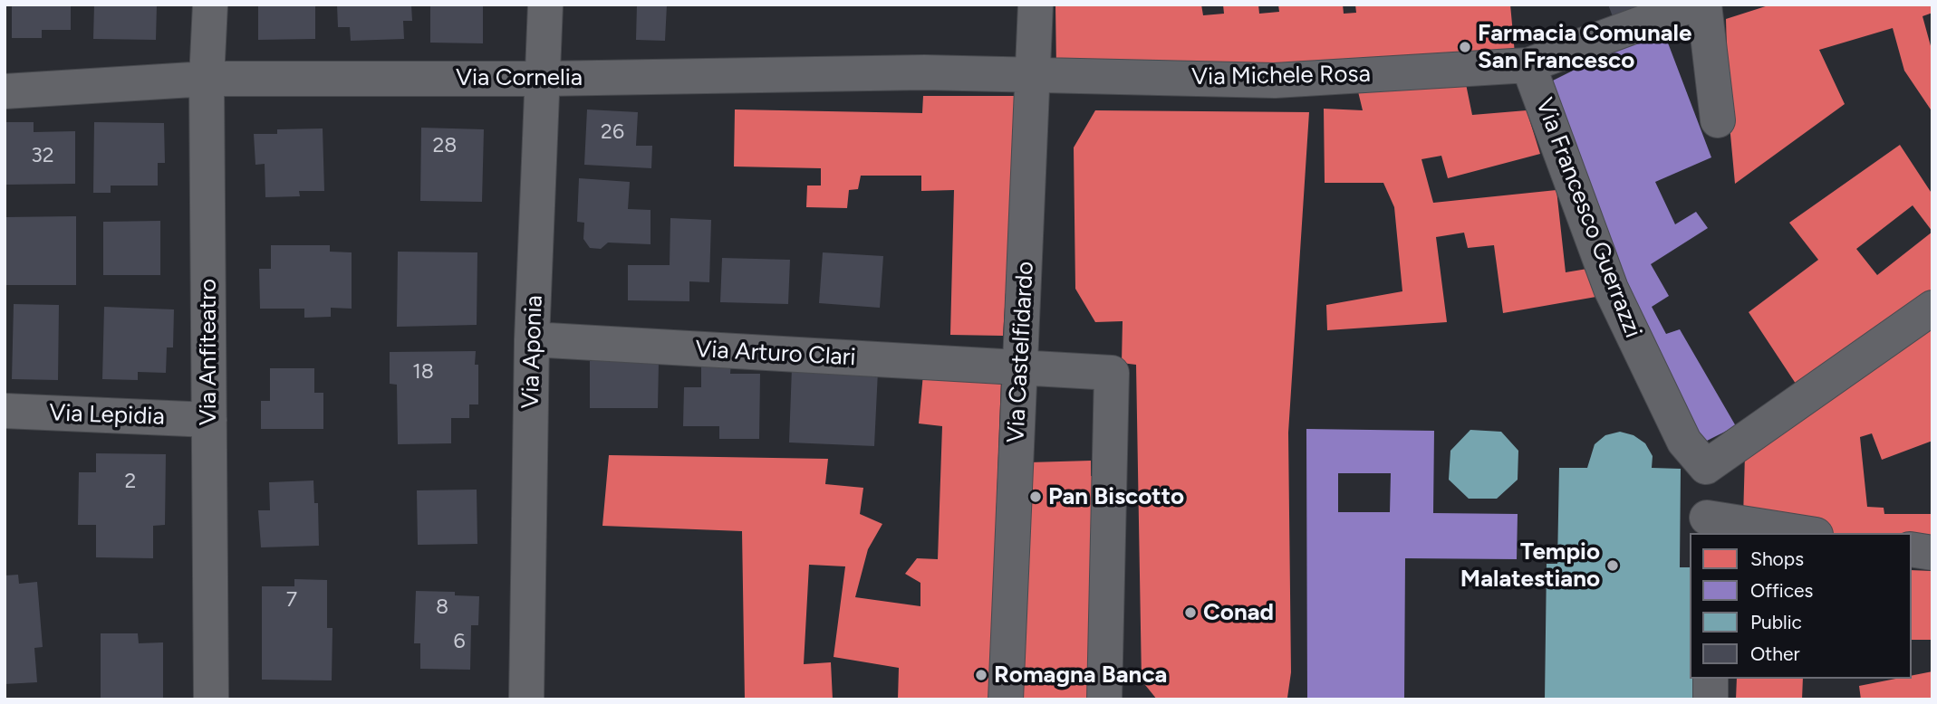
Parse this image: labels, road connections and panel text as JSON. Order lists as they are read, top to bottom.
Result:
{
  "streets": {
    "street": [
      "Via Michele Rosa",
      "Via Cornelia",
      "Via Francesco Guerrazzi",
      "Via Anfiteatro",
      "Via Aponia",
      "Via Castelfidardo",
      "Via Arturo Clari",
      "Via Lepidia"
    ]
  },
  "crossings": [
    ["Via Michele Rosa", "Via Cornelia"],
    ["Via Michele Rosa", "Via Francesco Guerrazzi"],
    ["Via Michele Rosa", "Via Castelfidardo"],
    ["Via Cornelia", "Via Anfiteatro"],
    ["Via Cornelia", "Via Aponia"],
    ["Via Cornelia", "Via Castelfidardo"],
    ["Via Anfiteatro", "Via Lepidia"],
    ["Via Aponia", "Via Arturo Clari"],
    ["Via Castelfidardo", "Via Arturo Clari"]
  ],
  "places": [
    "Farmacia Comunale San Francesco",
    "Pan Biscotto",
    "Tempio Malatestiano",
    "Conad",
    "Romagna Banca"
  ],
  "house_numbers": [
    "26",
    "28",
    "32",
    "18",
    "2",
    "7",
    "8",
    "6"
  ],
  "legend": [
    "Shops",
    "Offices",
    "Public",
    "Other"
  ]
}
